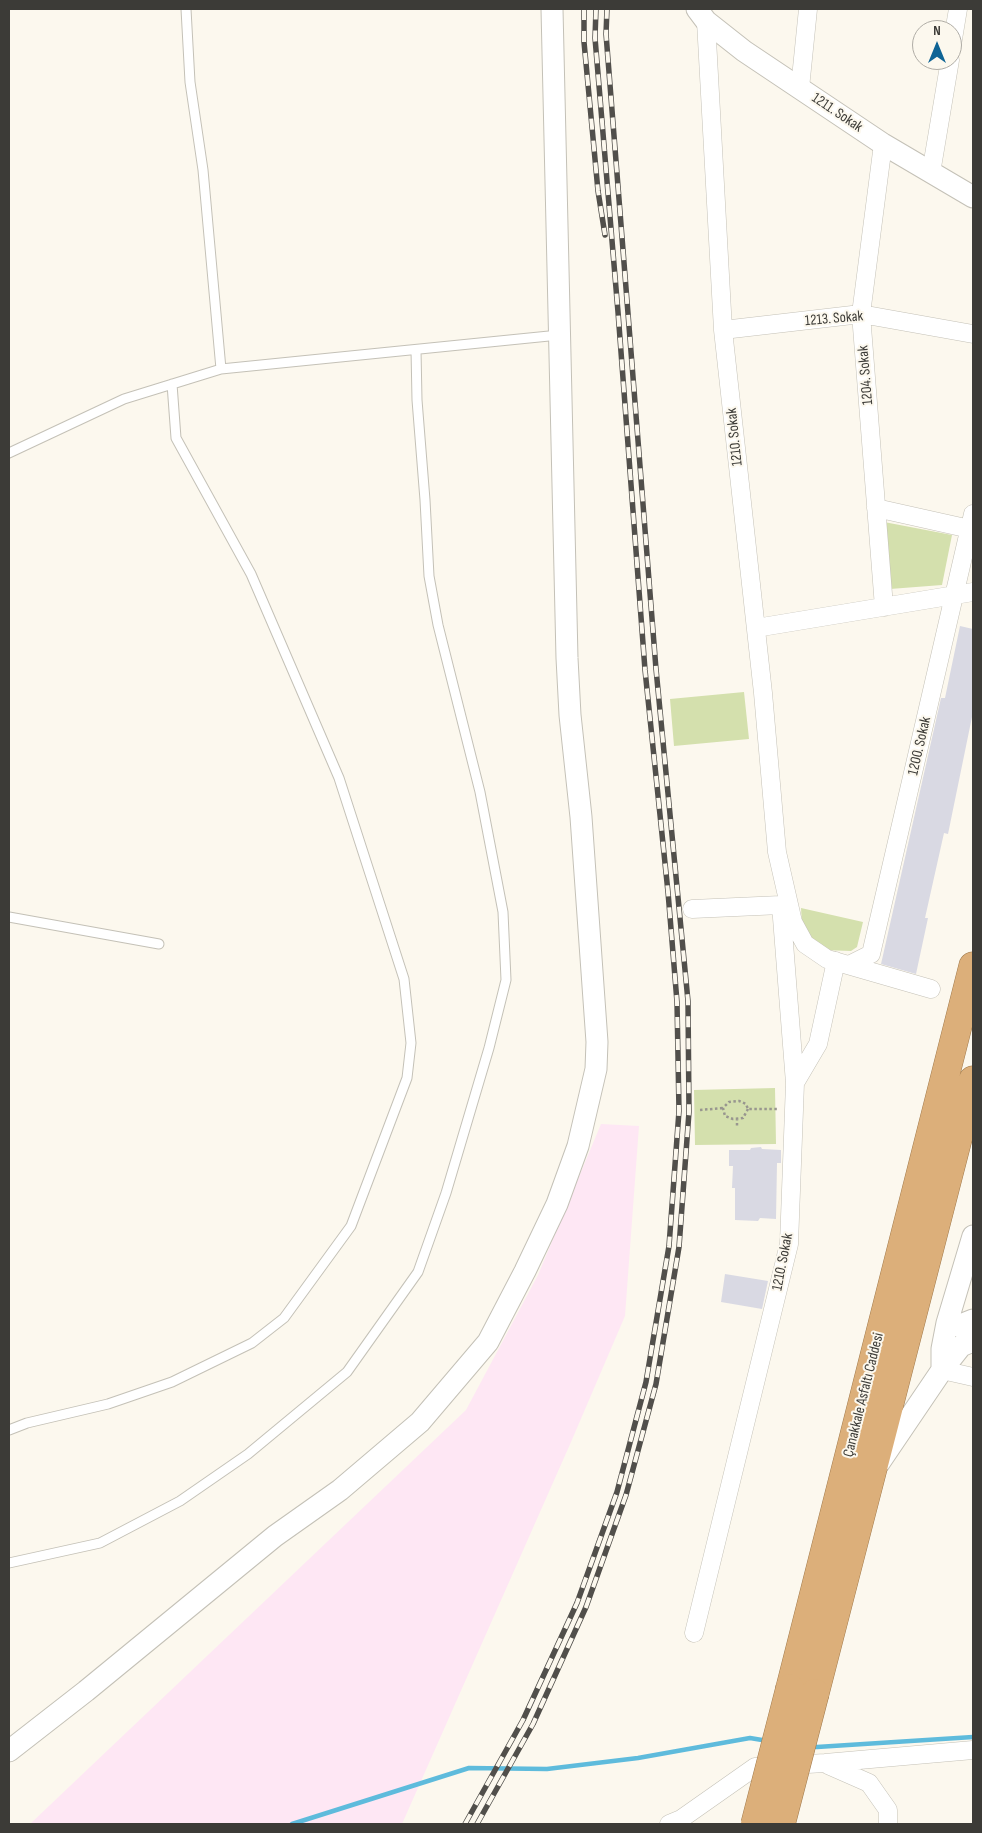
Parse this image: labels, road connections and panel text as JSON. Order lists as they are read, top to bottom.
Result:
{
  "streets": {
    "highway": ["Çanakkale Asfaltı Caddesi"],
    "street": [
      "1211. Sokak",
      "1213. Sokak",
      "1204. Sokak",
      "1210. Sokak",
      "1200. Sokak"
    ]
  },
  "crossings": [
    ["1211. Sokak", "1204. Sokak"],
    ["1211. Sokak", "1210. Sokak"],
    ["1213. Sokak", "1204. Sokak"],
    ["1213. Sokak", "1210. Sokak"],
    ["1210. Sokak", "1200. Sokak"]
  ],
  "north": "top"
}
